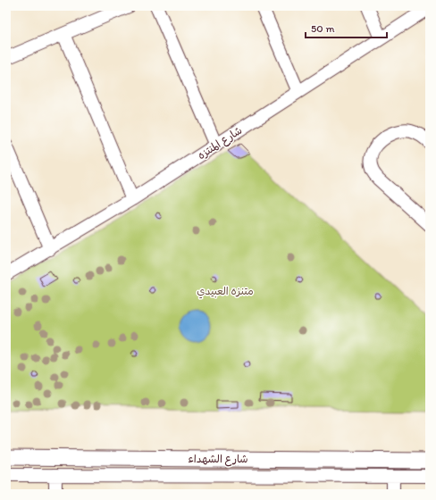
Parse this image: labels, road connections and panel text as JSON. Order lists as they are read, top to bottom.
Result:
{
  "streets": {
    "street": ["شارع المنتزه", "شارع الشهداء"]
  },
  "parks": ["متنزه العبيدي"],
  "scale_bar": "50 m"
}
